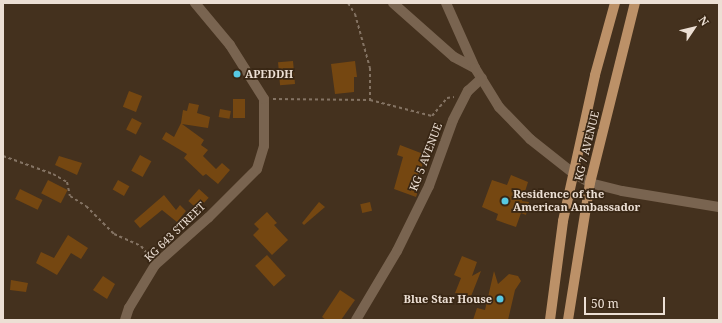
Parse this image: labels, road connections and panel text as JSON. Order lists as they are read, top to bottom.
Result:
{
  "streets": {
    "main road": ["KG 7 AVENUE"],
    "street": ["KG 5 AVENUE", "KG 643 STREET"]
  },
  "places": ["APEDDH", "Residence of the American Ambassador", "Blue Star House"],
  "scale_bar": "50 m",
  "north": "top right"
}
